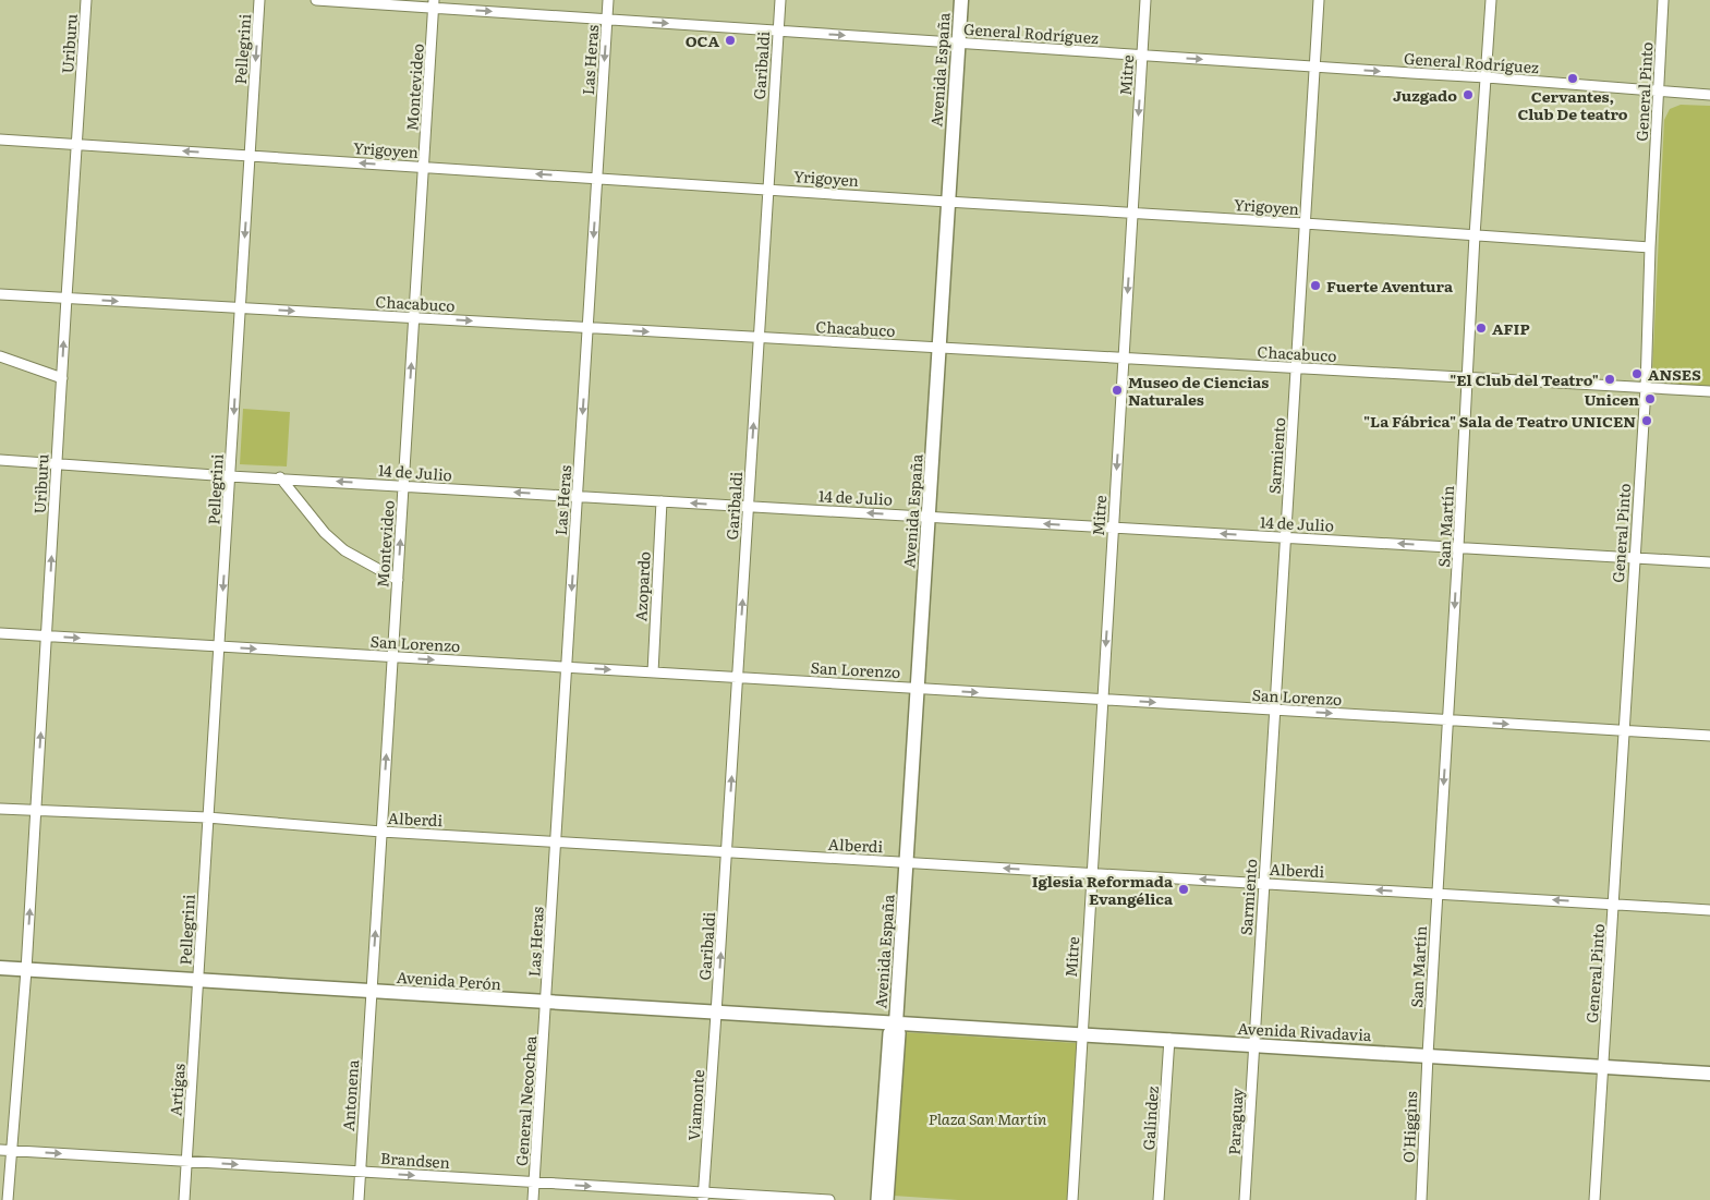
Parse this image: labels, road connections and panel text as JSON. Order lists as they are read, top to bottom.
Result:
{
  "streets": {
    "main road": ["Avenida España", "Avenida Perón", "Avenida Rivadavia"],
    "street": [
      "General Rodríguez",
      "Uriburu",
      "Pellegrini",
      "Las Heras",
      "Garibaldi",
      "Mitre",
      "Montevideo",
      "General Pinto",
      "Yrigoyen",
      "Chacabuco",
      "Sarmiento",
      "14 de Julio",
      "San Martín",
      "Azopardo",
      "San Lorenzo",
      "Alberdi",
      "Artigas",
      "Antonena",
      "General Necochea",
      "Viamonte",
      "Galíndez",
      "Paraguay",
      "O'Higgins",
      "Brandsen"
    ]
  },
  "crossings": [
    ["General Rodríguez", "Las Heras"],
    ["General Rodríguez", "Garibaldi"],
    ["General Rodríguez", "Avenida España"],
    ["General Rodríguez", "Mitre"],
    ["General Rodríguez", "Montevideo"],
    ["General Rodríguez", "General Pinto"],
    ["General Rodríguez", "Sarmiento"],
    ["General Rodríguez", "San Martín"],
    ["Uriburu", "Yrigoyen"],
    ["Uriburu", "Chacabuco"],
    ["Uriburu", "14 de Julio"],
    ["Uriburu", "San Lorenzo"],
    ["Uriburu", "Alberdi"],
    ["Uriburu", "Avenida Perón"],
    ["Uriburu", "Brandsen"],
    ["Pellegrini", "Yrigoyen"],
    ["Pellegrini", "Chacabuco"],
    ["Pellegrini", "14 de Julio"],
    ["Pellegrini", "San Lorenzo"],
    ["Pellegrini", "Alberdi"],
    ["Pellegrini", "Avenida Perón"],
    ["Pellegrini", "Artigas"],
    ["Las Heras", "Yrigoyen"],
    ["Las Heras", "Chacabuco"],
    ["Las Heras", "14 de Julio"],
    ["Las Heras", "San Lorenzo"],
    ["Las Heras", "Alberdi"],
    ["Las Heras", "Avenida Perón"],
    ["Las Heras", "General Necochea"],
    ["Garibaldi", "Yrigoyen"],
    ["Garibaldi", "Chacabuco"],
    ["Garibaldi", "14 de Julio"],
    ["Garibaldi", "San Lorenzo"],
    ["Garibaldi", "Alberdi"],
    ["Garibaldi", "Avenida Perón"],
    ["Garibaldi", "Viamonte"],
    ["Avenida España", "Yrigoyen"],
    ["Avenida España", "Chacabuco"],
    ["Avenida España", "14 de Julio"],
    ["Avenida España", "San Lorenzo"],
    ["Avenida España", "Alberdi"],
    ["Avenida España", "Avenida Perón"],
    ["Avenida España", "Avenida Rivadavia"],
    ["Mitre", "Yrigoyen"],
    ["Mitre", "Chacabuco"],
    ["Mitre", "14 de Julio"],
    ["Mitre", "San Lorenzo"],
    ["Mitre", "Alberdi"],
    ["Mitre", "Avenida Rivadavia"],
    ["Montevideo", "Yrigoyen"],
    ["Montevideo", "Chacabuco"],
    ["Montevideo", "14 de Julio"],
    ["Montevideo", "San Lorenzo"],
    ["Montevideo", "Alberdi"],
    ["Montevideo", "Avenida Perón"],
    ["Montevideo", "Antonena"],
    ["General Pinto", "Yrigoyen"],
    ["General Pinto", "Chacabuco"],
    ["General Pinto", "14 de Julio"],
    ["General Pinto", "San Lorenzo"],
    ["General Pinto", "Alberdi"],
    ["General Pinto", "Avenida Rivadavia"],
    ["Yrigoyen", "Sarmiento"],
    ["Yrigoyen", "San Martín"],
    ["Chacabuco", "Sarmiento"],
    ["Chacabuco", "San Martín"],
    ["Sarmiento", "14 de Julio"],
    ["Sarmiento", "San Lorenzo"],
    ["Sarmiento", "Alberdi"],
    ["Sarmiento", "Avenida Rivadavia"],
    ["Sarmiento", "Paraguay"],
    ["14 de Julio", "San Martín"],
    ["14 de Julio", "Azopardo"],
    ["San Martín", "San Lorenzo"],
    ["San Martín", "Alberdi"],
    ["San Martín", "Avenida Rivadavia"],
    ["San Martín", "O'Higgins"],
    ["Azopardo", "San Lorenzo"],
    ["Avenida Perón", "Avenida Rivadavia"],
    ["Avenida Perón", "Artigas"],
    ["Avenida Perón", "Antonena"],
    ["Avenida Perón", "General Necochea"],
    ["Avenida Perón", "Viamonte"],
    ["Avenida Rivadavia", "Galíndez"],
    ["Avenida Rivadavia", "Paraguay"],
    ["Avenida Rivadavia", "O'Higgins"],
    ["Artigas", "Brandsen"],
    ["Antonena", "Brandsen"],
    ["General Necochea", "Brandsen"],
    ["Viamonte", "Brandsen"]
  ],
  "one_way": [
    "General Rodríguez",
    "Uriburu",
    "Pellegrini",
    "Las Heras",
    "Garibaldi",
    "Mitre",
    "Montevideo",
    "Chacabuco",
    "14 de Julio",
    "San Lorenzo",
    "Alberdi",
    "Brandsen"
  ],
  "parks": ["Plaza San Martín"],
  "places": [
    "OCA",
    "Cervantes, Club De teatro",
    "Juzgado",
    "Fuerte Aventura",
    "AFIP",
    "ANSES",
    "\"El Club del Teatro\"",
    "Museo de Ciencias Naturales",
    "Unicen",
    "\"La Fábrica\" Sala de Teatro UNICEN",
    "Iglesia Reformada Evangélica"
  ]
}
